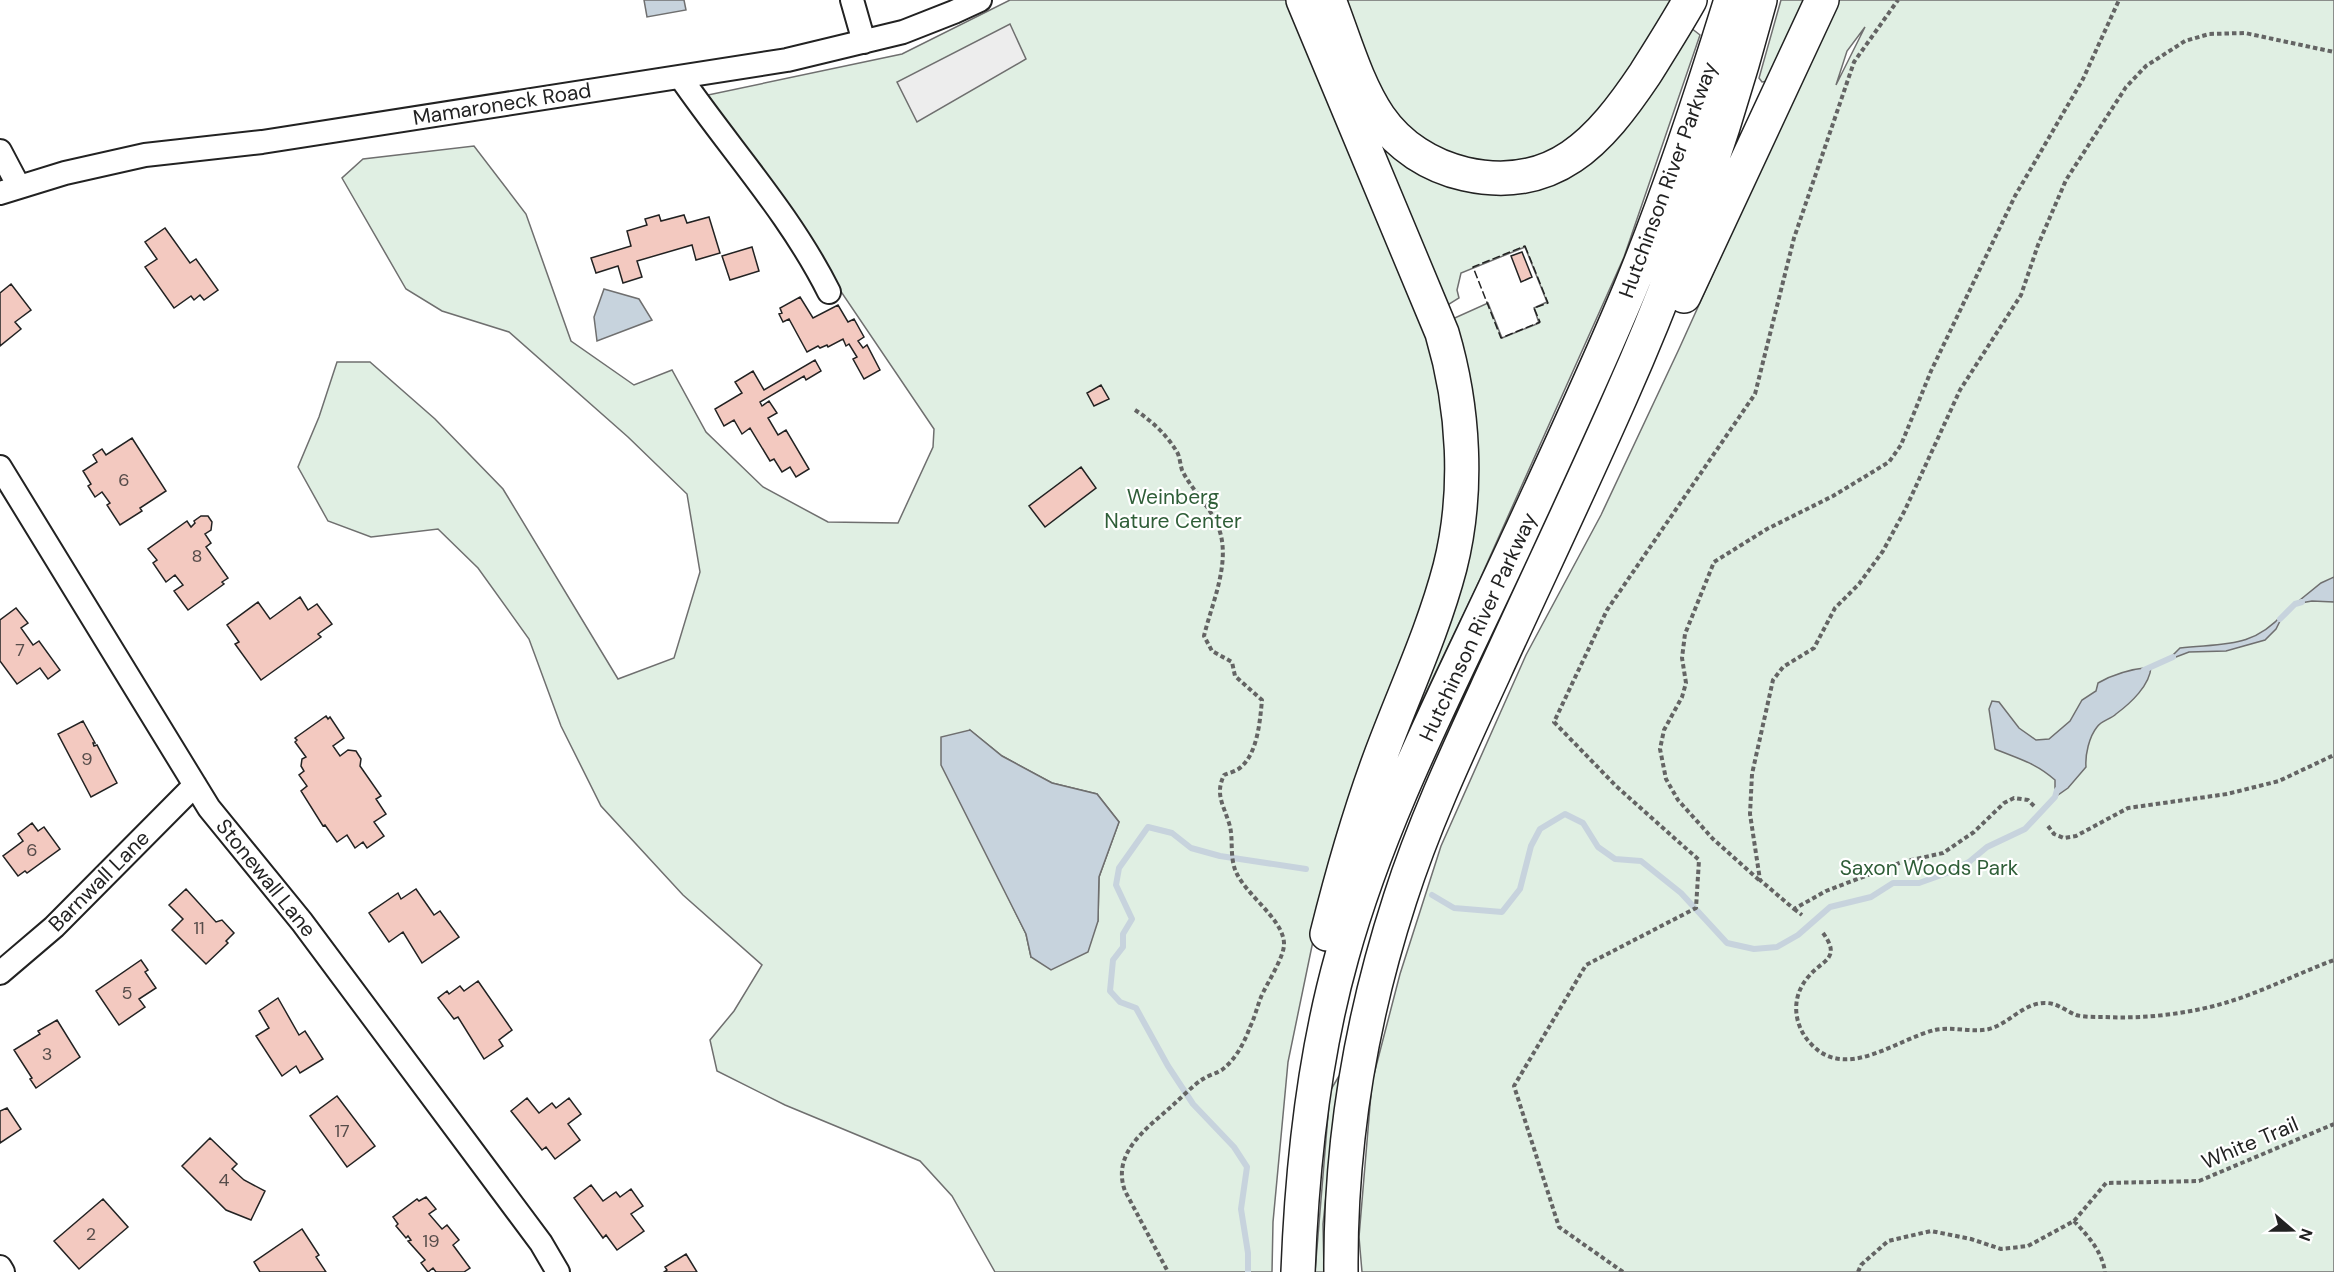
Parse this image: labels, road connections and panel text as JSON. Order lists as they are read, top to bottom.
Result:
{
  "streets": {
    "highway": ["Hutchinson River Parkway"],
    "street": ["Mamaroneck Road", "Stonewall Lane", "Barnwall Lane"],
    "path": ["White Trail"]
  },
  "crossings": [
    ["Stonewall Lane", "Barnwall Lane"]
  ],
  "parks": ["Weinberg Nature Center", "Saxon Woods Park"],
  "house_numbers": [
    "6",
    "8",
    "7",
    "9",
    "6",
    "11",
    "5",
    "3",
    "17",
    "4",
    "2",
    "19"
  ],
  "north": "right"
}
